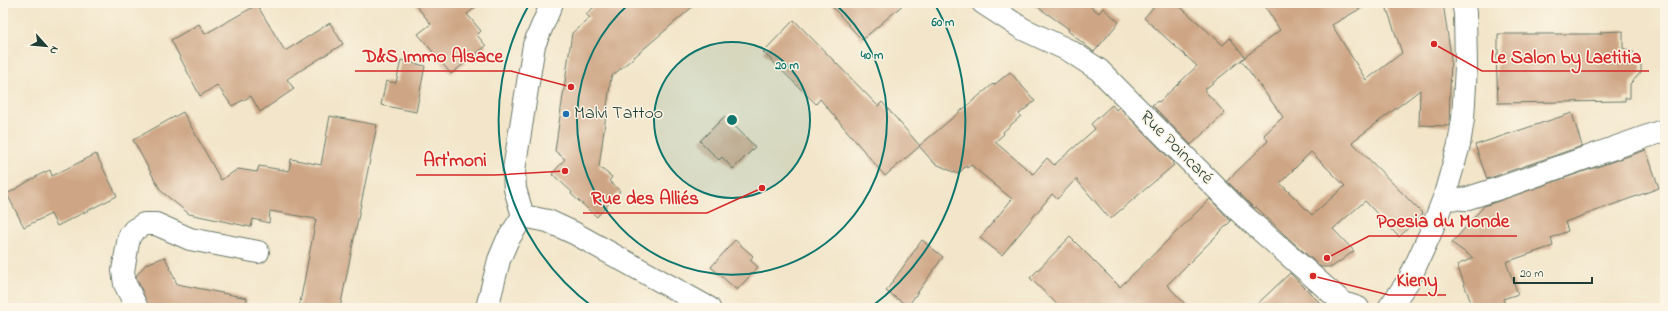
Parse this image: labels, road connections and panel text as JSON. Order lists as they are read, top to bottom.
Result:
{
  "streets": {
    "street": ["Rue Poincaré"]
  },
  "places": [
    "Le Salon by Laetitia",
    "D&S Immo Alsace",
    "Malvi Tattoo",
    "Art'moni",
    "Rue des Alliés",
    "Poesia du Monde",
    "Kieny"
  ],
  "scale_bar": "20 m",
  "north": "bottom right",
  "rings": ["60 m", "40 m", "20 m"]
}
